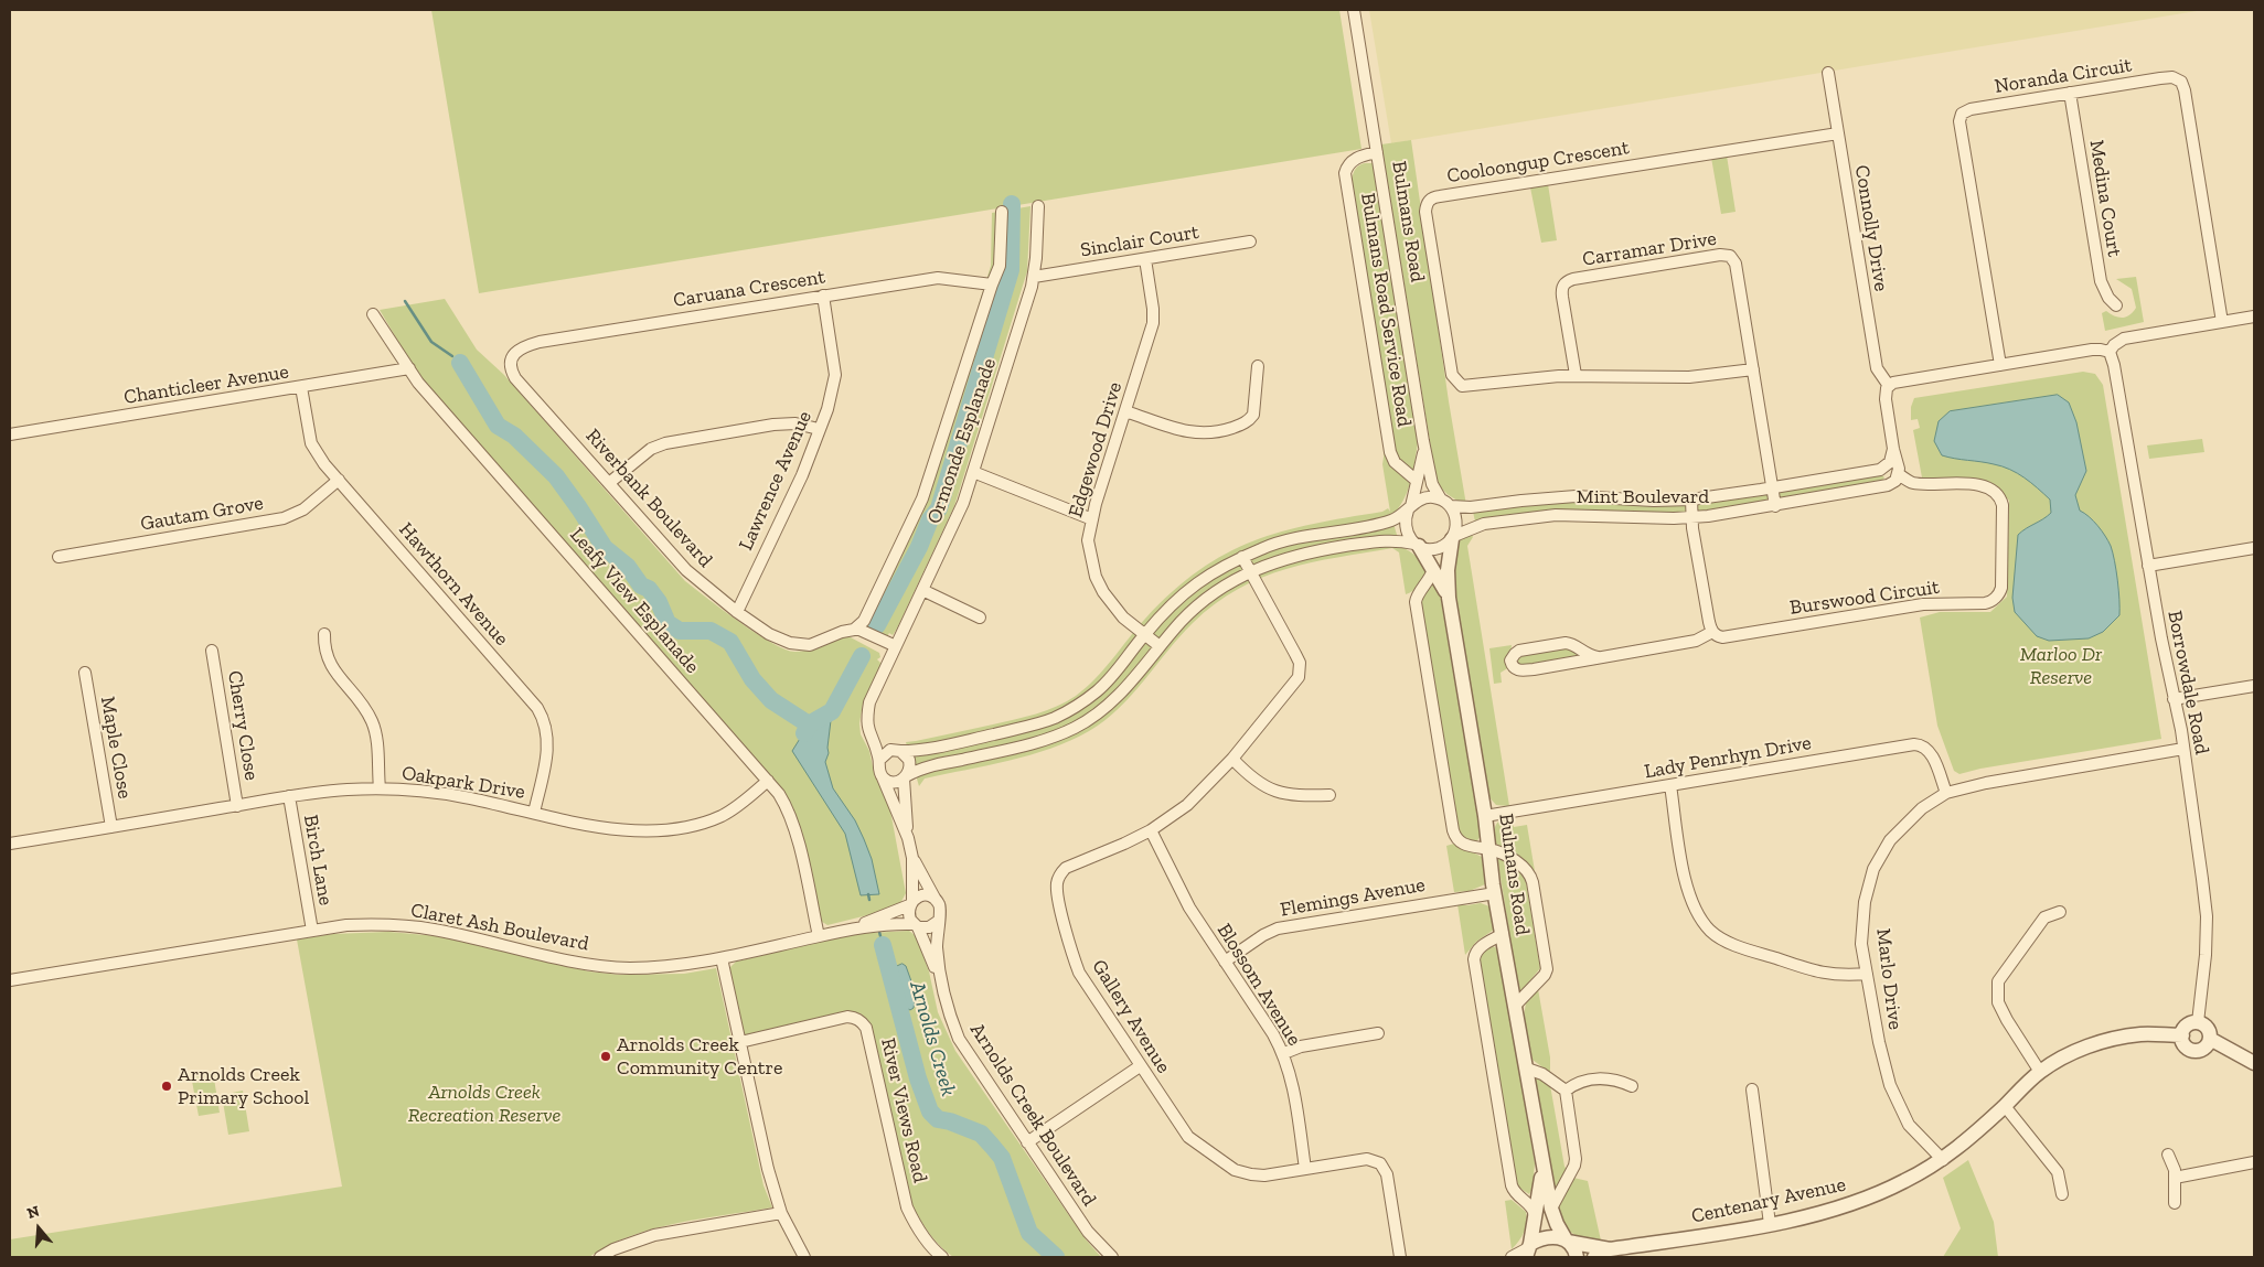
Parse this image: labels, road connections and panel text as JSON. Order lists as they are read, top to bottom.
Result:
{
  "streets": {
    "street": [
      "Noranda Circuit",
      "Cooloongup Crescent",
      "Medina Court",
      "Bulmans Road",
      "Connolly Drive",
      "Sinclair Court",
      "Carramar Drive",
      "Caruana Crescent",
      "Bulmans Road Service Road",
      "Chanticleer Avenue",
      "Ormonde Esplanade",
      "Edgewood Drive",
      "Lawrence Avenue",
      "Mint Boulevard",
      "Riverbank Boulevard",
      "Gautam Grove",
      "Hawthorn Avenue",
      "Burswood Circuit",
      "Leafy View Esplanade",
      "Borrowdale Road",
      "Cherry Close",
      "Maple Close",
      "Lady Penrhyn Drive",
      "Oakpark Drive",
      "Birch Lane",
      "Flemings Avenue",
      "Claret Ash Boulevard",
      "Marlo Drive",
      "Blossom Avenue",
      "Gallery Avenue",
      "River Views Road",
      "Arnolds Creek Boulevard",
      "Centenary Avenue"
    ]
  },
  "crossings": [
    ["Noranda Circuit", "Medina Court"],
    ["Cooloongup Crescent", "Connolly Drive"],
    ["Cooloongup Crescent", "Carramar Drive"],
    ["Bulmans Road", "Bulmans Road Service Road"],
    ["Bulmans Road", "Mint Boulevard"],
    ["Bulmans Road", "Lady Penrhyn Drive"],
    ["Bulmans Road", "Flemings Avenue"],
    ["Bulmans Road", "Centenary Avenue"],
    ["Sinclair Court", "Ormonde Esplanade"],
    ["Sinclair Court", "Edgewood Drive"],
    ["Carramar Drive", "Mint Boulevard"],
    ["Caruana Crescent", "Lawrence Avenue"],
    ["Caruana Crescent", "Riverbank Boulevard"],
    ["Chanticleer Avenue", "Hawthorn Avenue"],
    ["Chanticleer Avenue", "Leafy View Esplanade"],
    ["Lawrence Avenue", "Riverbank Boulevard"],
    ["Mint Boulevard", "Burswood Circuit"],
    ["Gautam Grove", "Hawthorn Avenue"],
    ["Hawthorn Avenue", "Oakpark Drive"],
    ["Leafy View Esplanade", "Oakpark Drive"],
    ["Leafy View Esplanade", "Claret Ash Boulevard"],
    ["Borrowdale Road", "Marlo Drive"],
    ["Borrowdale Road", "Centenary Avenue"],
    ["Cherry Close", "Oakpark Drive"],
    ["Maple Close", "Oakpark Drive"],
    ["Lady Penrhyn Drive", "Marlo Drive"],
    ["Oakpark Drive", "Birch Lane"],
    ["Birch Lane", "Claret Ash Boulevard"],
    ["Flemings Avenue", "Blossom Avenue"],
    ["Claret Ash Boulevard", "Arnolds Creek Boulevard"],
    ["Marlo Drive", "Centenary Avenue"],
    ["Blossom Avenue", "Gallery Avenue"]
  ],
  "water": ["Arnolds Creek"],
  "parks": ["Marloo Dr Reserve", "Arnolds Creek Recreation Reserve"],
  "places": ["Arnolds Creek Community Centre", "Arnolds Creek Primary School"],
  "north": "top"
}
